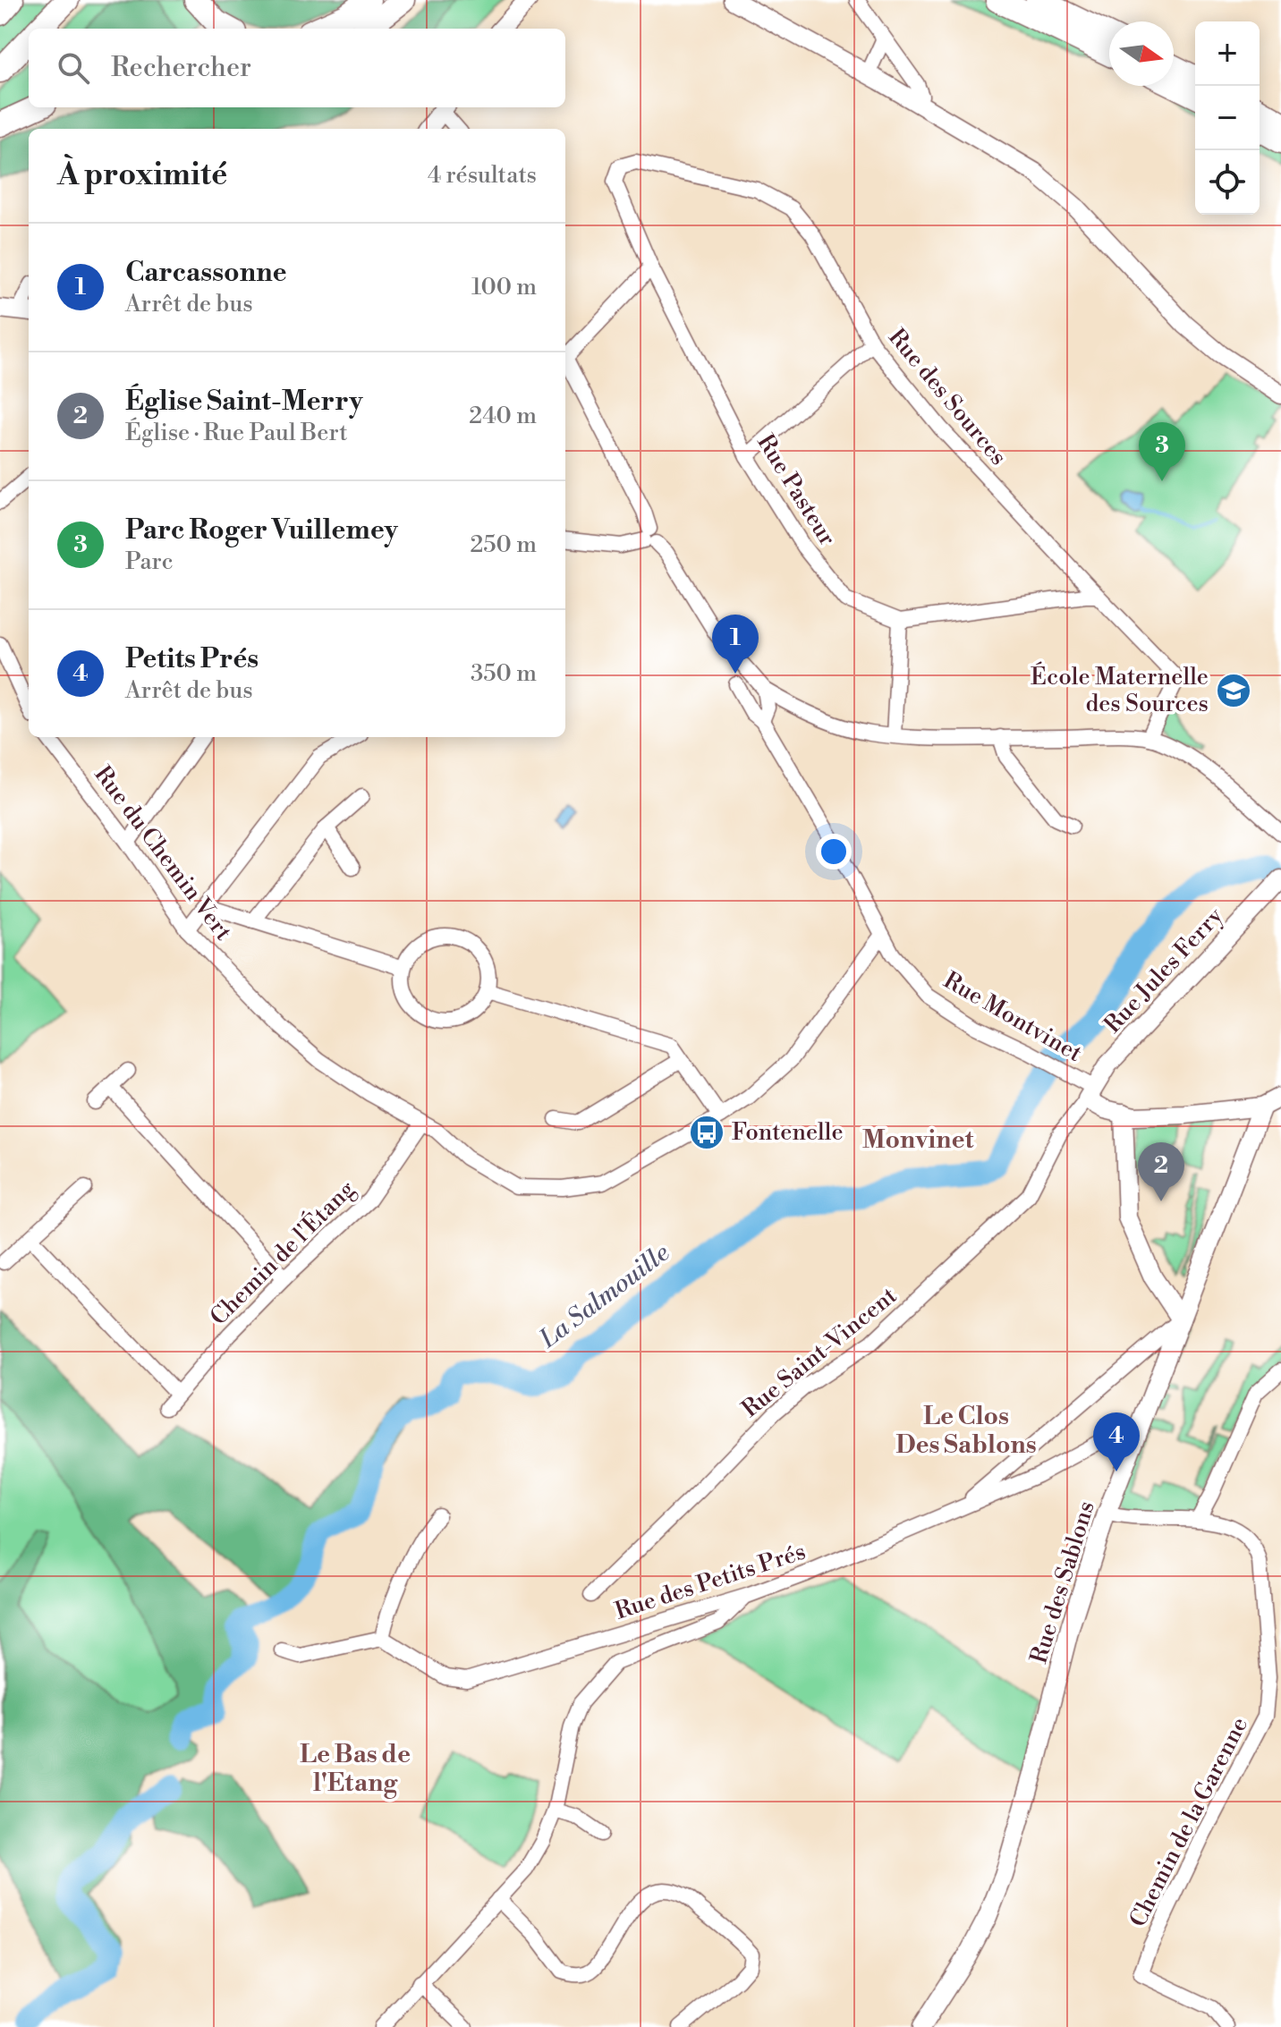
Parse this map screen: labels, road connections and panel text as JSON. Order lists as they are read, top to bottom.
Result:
{
  "streets": {
    "street": [
      "Rue des Sources",
      "Rue Pasteur",
      "Rue du Chemin Vert",
      "Rue Jules Ferry",
      "Rue Montvinet",
      "Chemin de l'Étang",
      "Rue Saint-Vincent",
      "Rue des Petits Prés",
      "Rue des Sablons",
      "Chemin de la Garenne"
    ]
  },
  "crossings": [
    ["Rue des Sources", "Rue Pasteur"],
    ["Rue du Chemin Vert", "Rue Montvinet"],
    ["Rue du Chemin Vert", "Chemin de l'Étang"],
    ["Rue Jules Ferry", "Rue Montvinet"],
    ["Rue Jules Ferry", "Rue Saint-Vincent"],
    ["Rue Montvinet", "Rue Saint-Vincent"],
    ["Rue des Petits Prés", "Rue des Sablons"],
    ["Rue des Sablons", "Chemin de la Garenne"]
  ],
  "districts": ["Monvinet", "Le Clos Des Sablons", "Le Bas de l'Etang"],
  "water": ["La Salmouille"],
  "places": {
    "school or university": ["École Maternelle des Sources"],
    "bus stop": ["Fontenelle"]
  },
  "north": "right",
  "page": {
    "map_buttons": ["+", "−"],
    "search": "Rechercher",
    "heading": ["À proximité", "4 résultats"],
    "list": [
      {
        "mark": "1",
        "name": "Carcassonne",
        "note": "Arrêt de bus",
        "value": "100 m"
      },
      {
        "mark": "2",
        "name": "Église Saint-Merry",
        "note": "Église · Rue Paul Bert",
        "value": "240 m"
      },
      {
        "mark": "3",
        "name": "Parc Roger Vuillemey",
        "note": "Parc",
        "value": "250 m"
      },
      {
        "mark": "4",
        "name": "Petits Prés",
        "note": "Arrêt de bus",
        "value": "350 m"
      }
    ],
    "pins": [
      "3",
      "1",
      "2",
      "4"
    ]
  }
}
